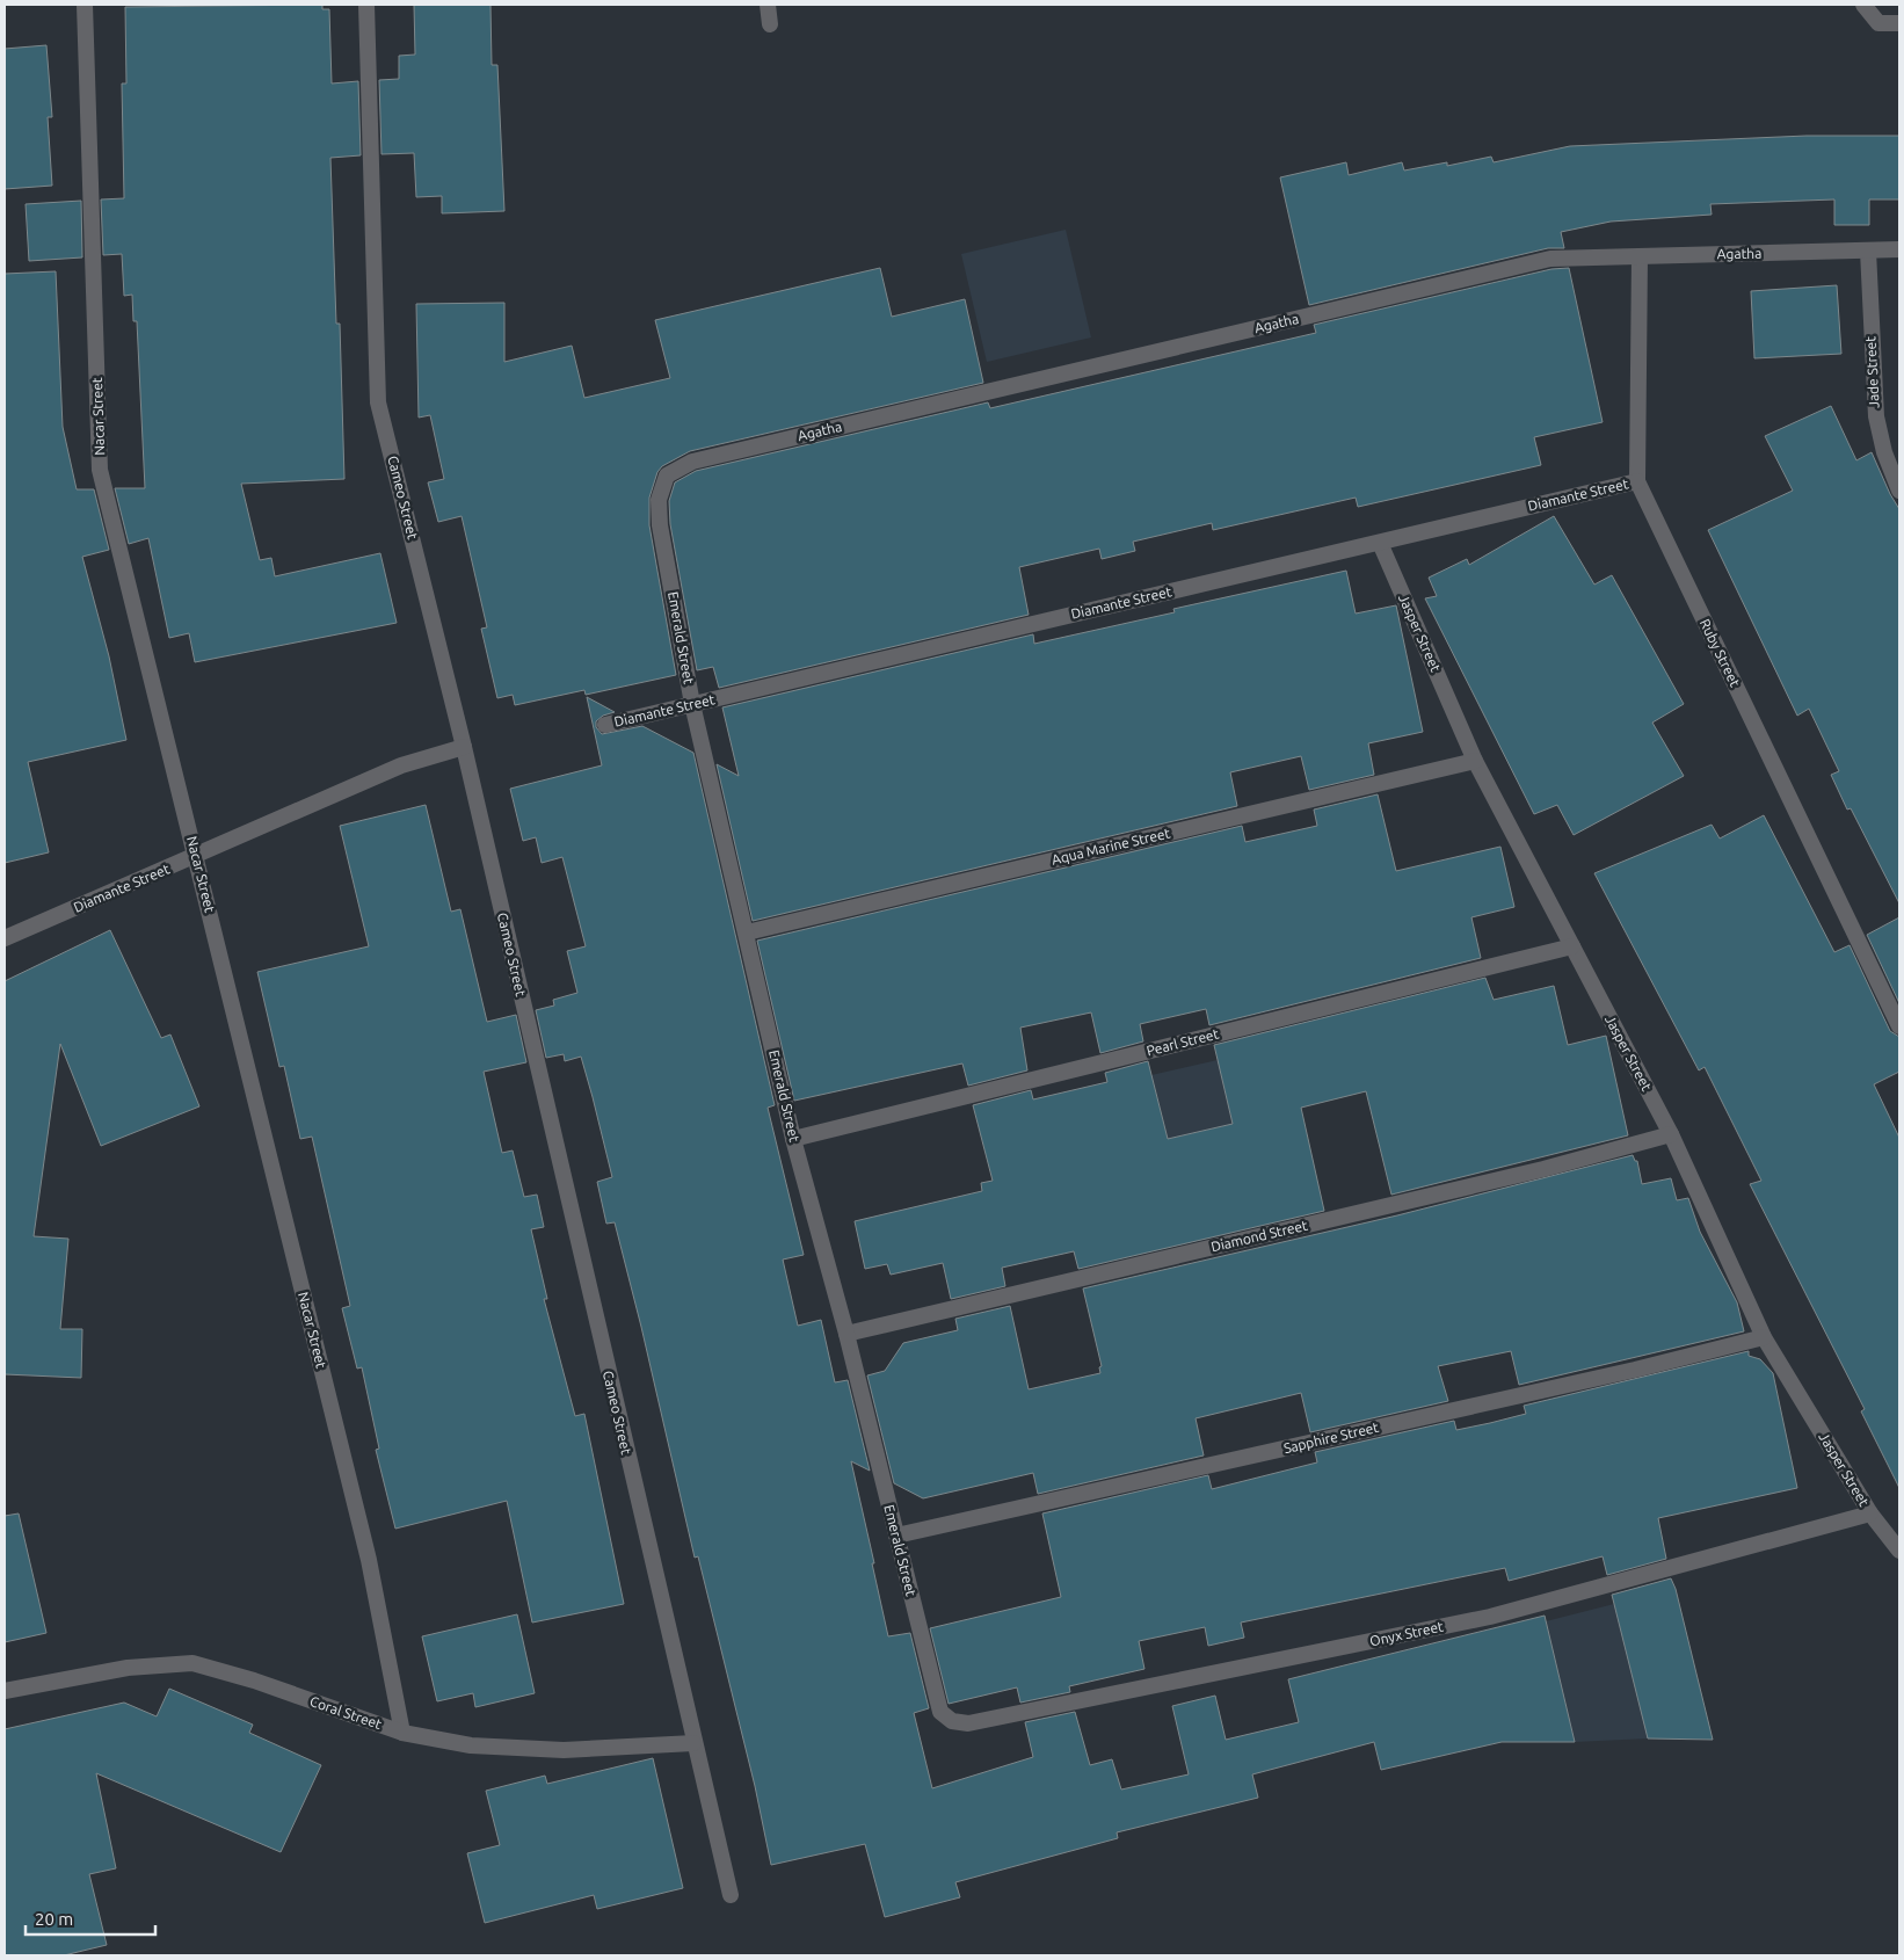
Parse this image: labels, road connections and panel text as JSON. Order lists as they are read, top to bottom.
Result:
{
  "streets": {
    "street": [
      "Agatha",
      "Jade Street",
      "Nacar Street",
      "Diamante Street",
      "Cameo Street",
      "Jasper Street",
      "Emerald Street",
      "Ruby Street",
      "Aqua Marine Street",
      "Pearl Street",
      "Diamond Street",
      "Sapphire Street",
      "Onyx Street",
      "Coral Street"
    ]
  },
  "crossings": [
    ["Agatha", "Jade Street"],
    ["Agatha", "Emerald Street"],
    ["Agatha", "Ruby Street"],
    ["Nacar Street", "Diamante Street"],
    ["Nacar Street", "Coral Street"],
    ["Diamante Street", "Cameo Street"],
    ["Diamante Street", "Jasper Street"],
    ["Diamante Street", "Emerald Street"],
    ["Diamante Street", "Ruby Street"],
    ["Cameo Street", "Coral Street"],
    ["Jasper Street", "Aqua Marine Street"],
    ["Jasper Street", "Pearl Street"],
    ["Jasper Street", "Diamond Street"],
    ["Jasper Street", "Sapphire Street"],
    ["Jasper Street", "Onyx Street"],
    ["Emerald Street", "Aqua Marine Street"],
    ["Emerald Street", "Pearl Street"],
    ["Emerald Street", "Diamond Street"],
    ["Emerald Street", "Sapphire Street"],
    ["Emerald Street", "Onyx Street"]
  ],
  "scale_bar": "20 m"
}
